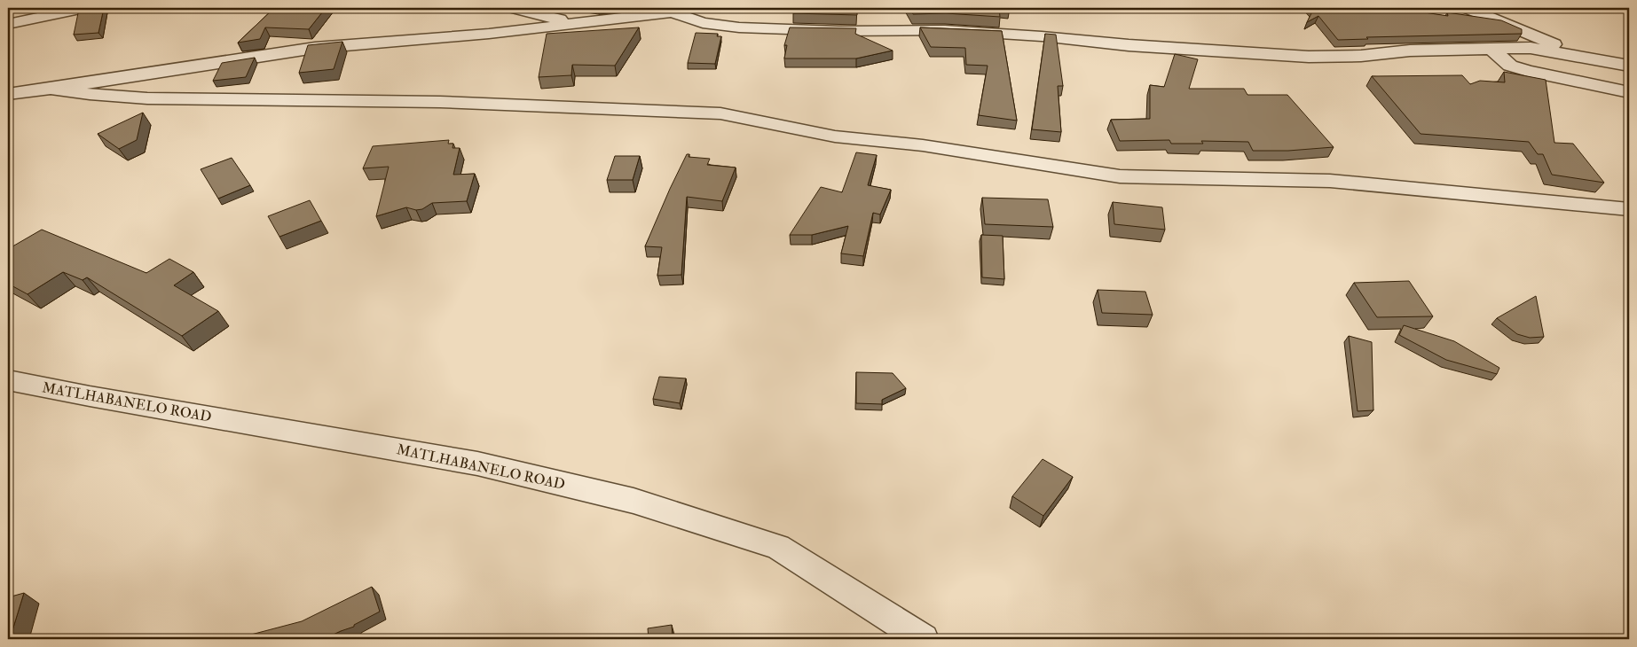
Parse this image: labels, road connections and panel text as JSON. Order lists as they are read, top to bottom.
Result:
{
  "streets": {
    "street": ["MATLHABANELO ROAD"]
  }
}
